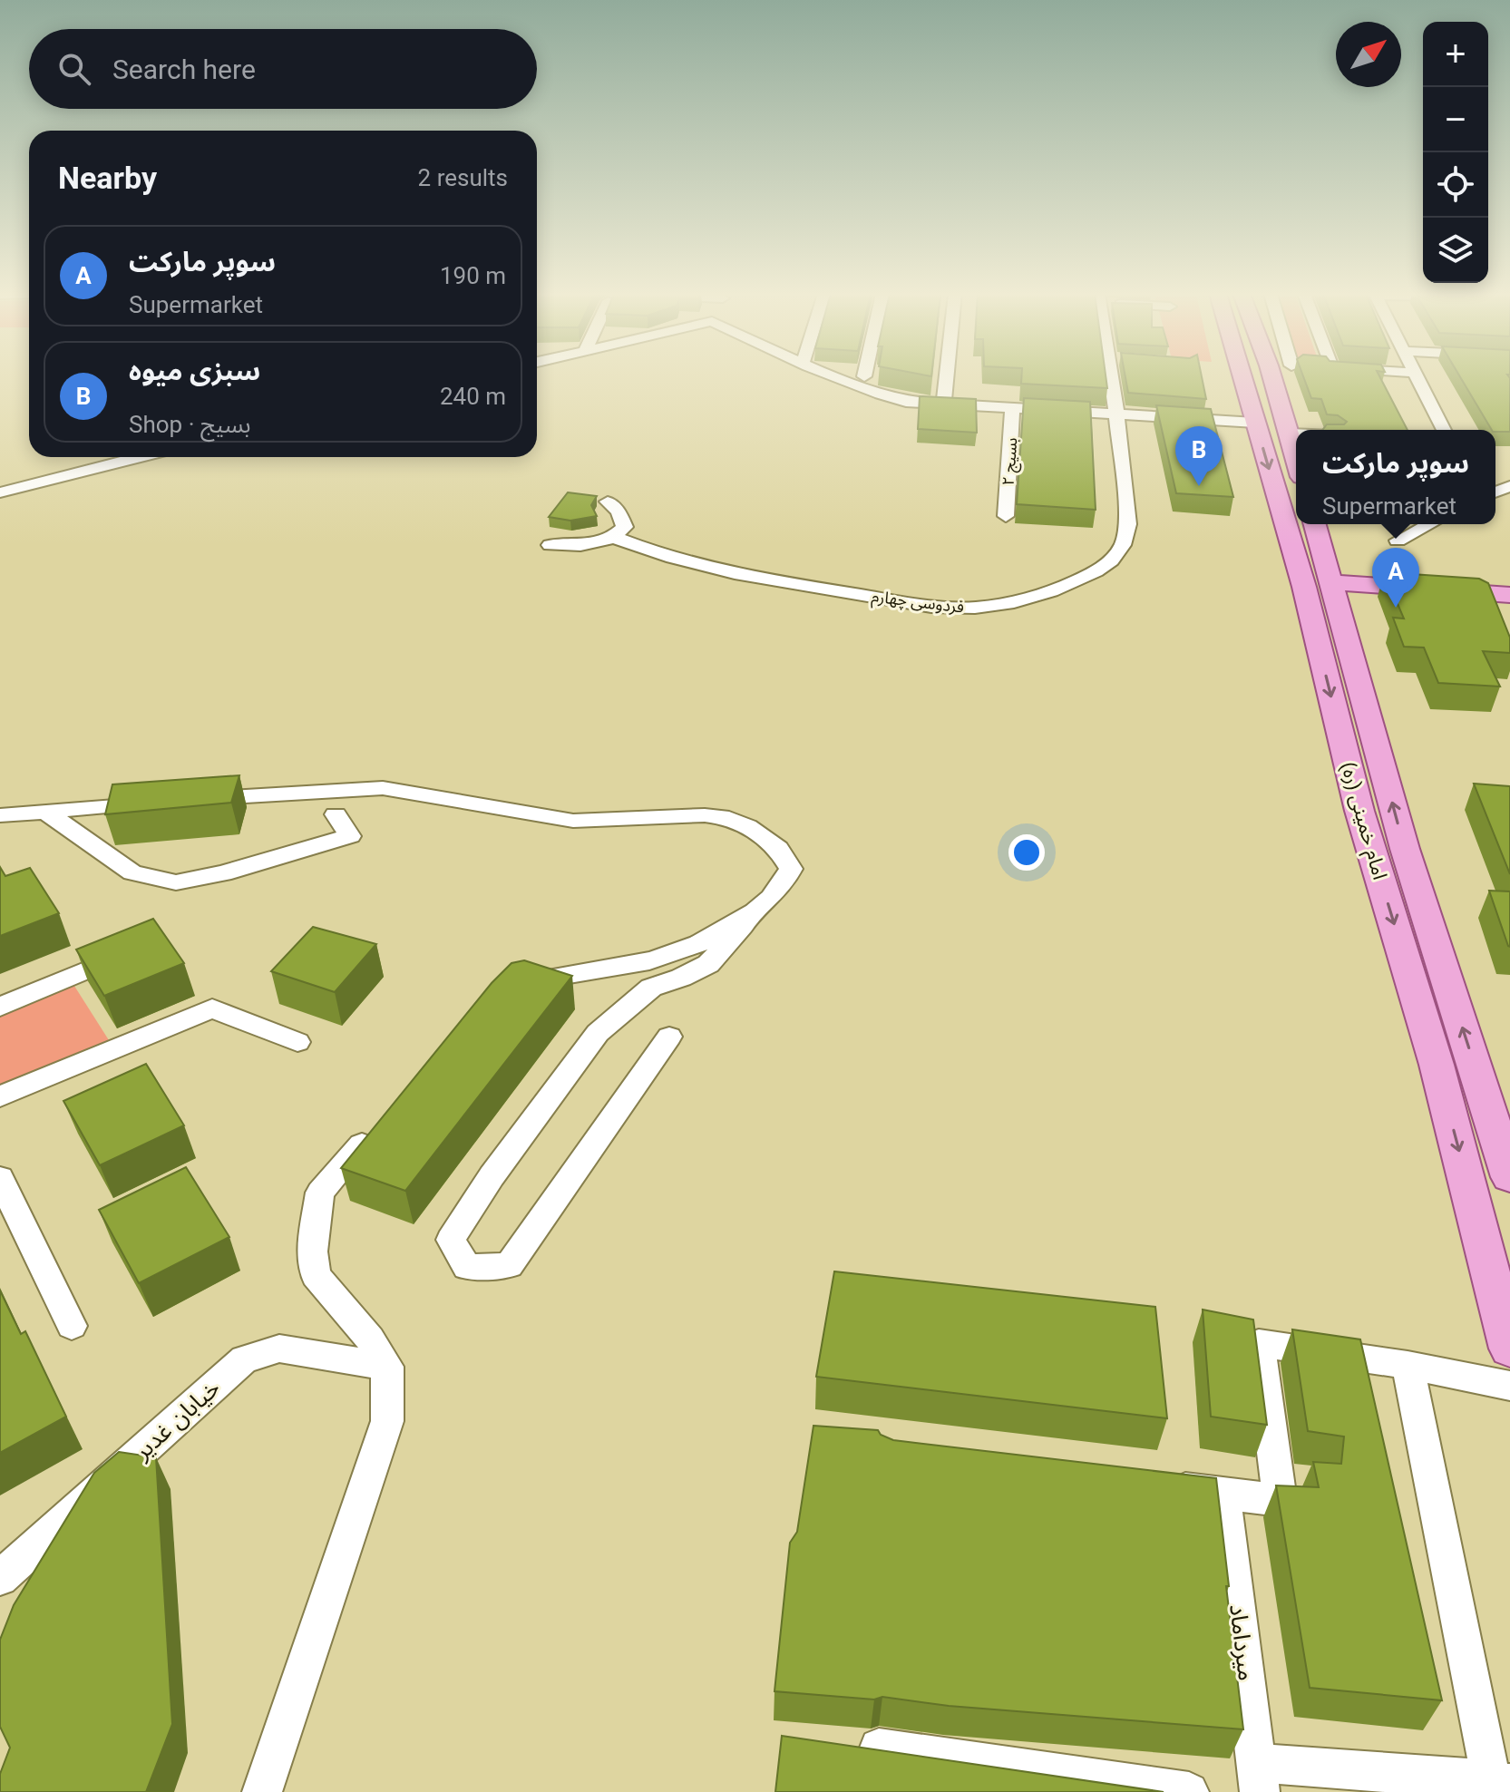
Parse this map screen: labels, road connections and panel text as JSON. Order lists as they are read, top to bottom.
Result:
{
  "streets": {
    "main road": ["امام خمینی (ره)"],
    "street": [
      "بسیج ۲",
      "فردوسی چهارم",
      "خیابان غدیر",
      "میرداماد"
    ]
  },
  "north": "top right",
  "page": {
    "map_buttons": ["+", "−"],
    "search": "Search here",
    "heading": ["Nearby", "2 results"],
    "list": [
      {
        "mark": "A",
        "name": "سوپر مارکت",
        "note": "Supermarket",
        "value": "190 m"
      },
      {
        "mark": "B",
        "name": "سبزی میوه",
        "note": "Shop · بسیج",
        "value": "240 m"
      }
    ],
    "pins": ["B", "A"],
    "popup": ["سوپر مارکت", "Supermarket"]
  }
}
